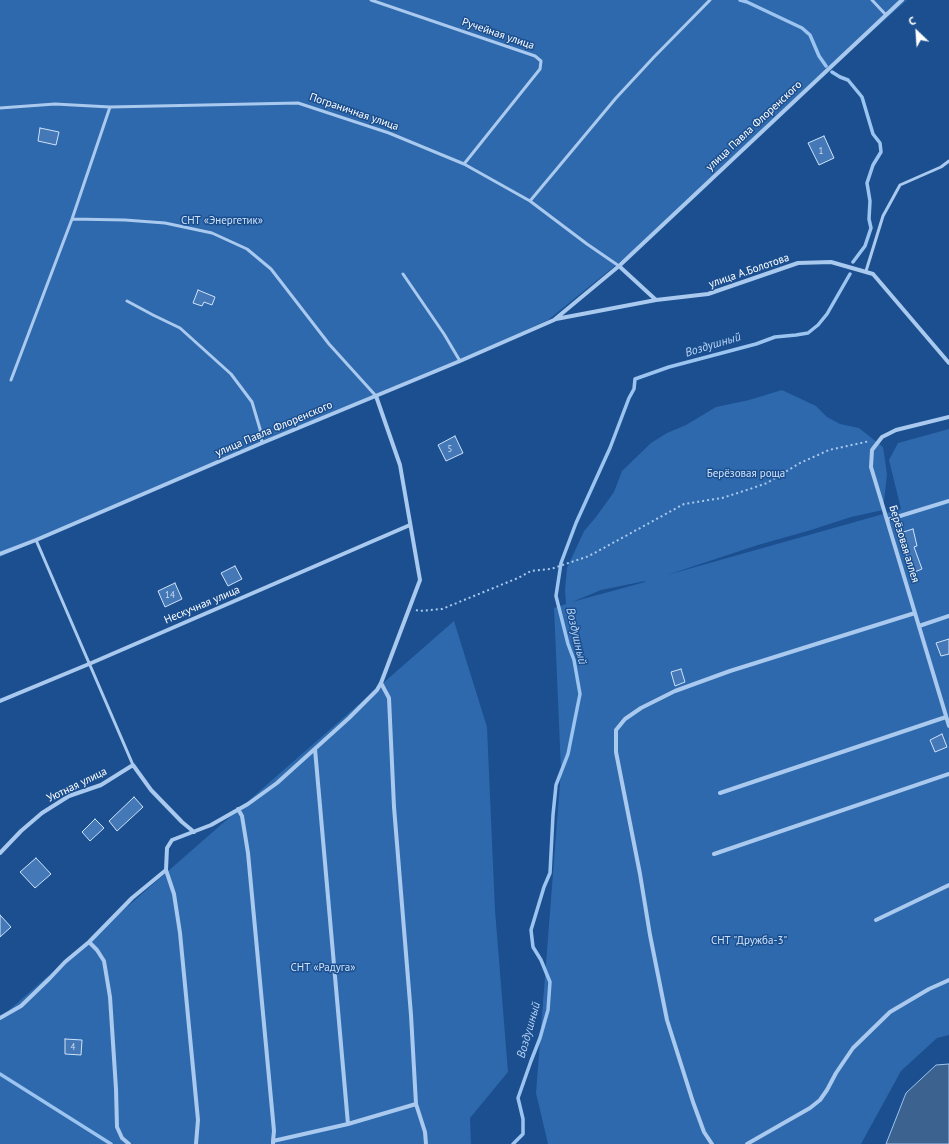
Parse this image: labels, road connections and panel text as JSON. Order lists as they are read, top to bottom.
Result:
{
  "streets": {
    "street": [
      "улица Павла Флоренского",
      "улица А.Болотова",
      "Берёзовая аллея",
      "Нескучная улица",
      "Уютная улица"
    ],
    "lane": ["Ручейная улица", "Пограничная улица"]
  },
  "crossings": [
    ["Ручейная улица", "Пограничная улица"],
    ["Пограничная улица", "улица Павла Флоренского"],
    ["улица Павла Флоренского", "улица А.Болотова"]
  ],
  "water": ["Воздушный"],
  "parks": [
    "СНТ «Энергетик»",
    "Берёзовая роща",
    "СНТ \"Дружба-3\"",
    "СНТ «Радуга»"
  ],
  "house_numbers": [
    "1",
    "5",
    "14",
    "4"
  ],
  "north": "top left"
}
